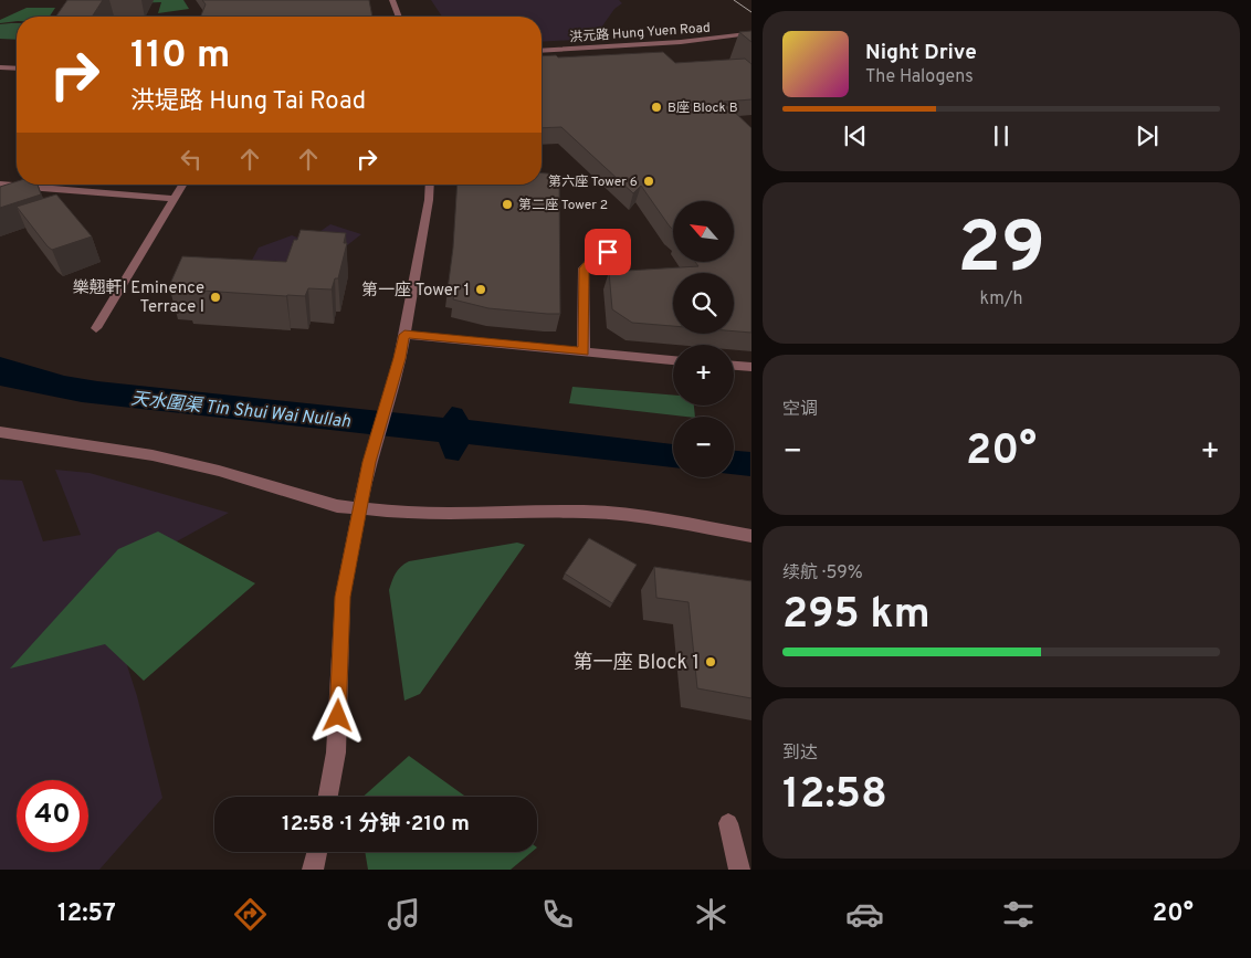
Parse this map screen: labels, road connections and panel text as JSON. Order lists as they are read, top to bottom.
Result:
{
  "streets": {
    "street": ["洪元路 Hung Yuen Road"]
  },
  "water": ["天水圍渠 Tin Shui Wai Nullah"],
  "places": [
    "B座 Block B",
    "第六座 Tower 6",
    "第二座 Tower 2",
    "第一座 Tower 1",
    "樂翹軒I Eminence Terrace I",
    "第一座 Block 1"
  ],
  "north": "top left",
  "page": {
    "turn": ["110 m", "洪堤路 Hung Tai Road"],
    "song": ["Night Drive", "The Halogens"],
    "tile": [
      ["29", "km/h"],
      "空调",
      ["续航 · 59%", "295 km"],
      ["到达", "12:58"]
    ],
    "map_buttons": ["+", "−"],
    "heat": ["−", "20°", "+"],
    "limit": "40",
    "trip": "12:58 · 1 分钟 · 210 m",
    "tabs": ["12:57", "20°"]
  }
}
